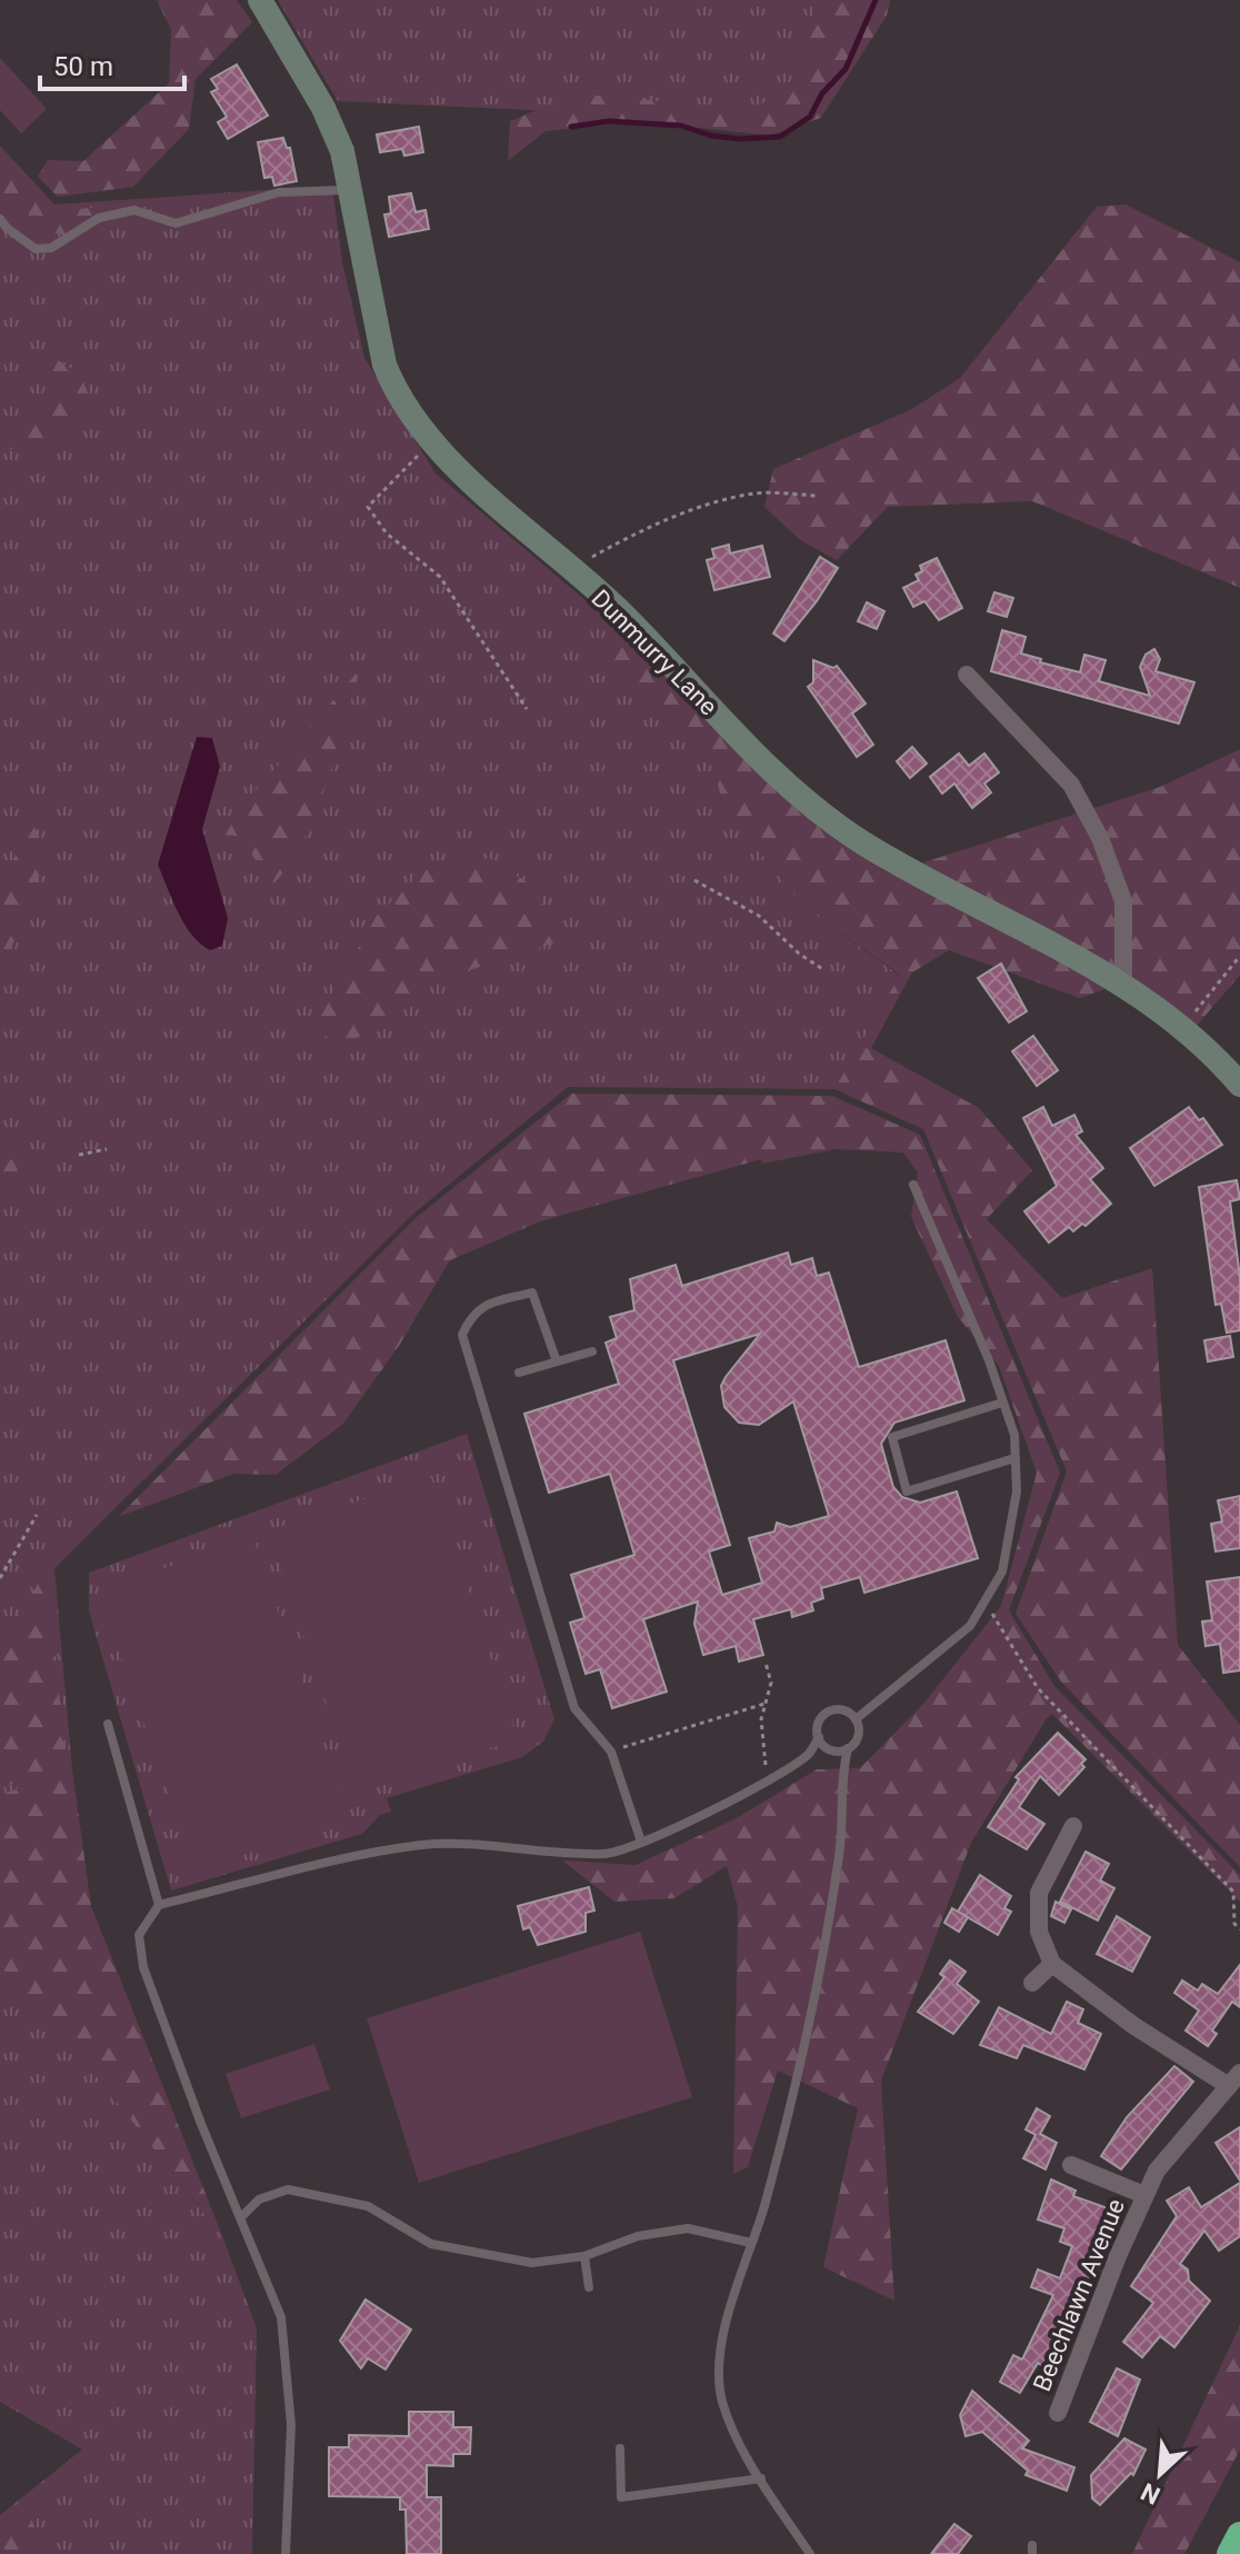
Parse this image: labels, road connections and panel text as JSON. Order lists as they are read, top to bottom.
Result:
{
  "streets": {
    "street": ["Dunmurry Lane", "Beechlawn Avenue"]
  },
  "scale_bar": "50 m",
  "north": "bottom left"
}
